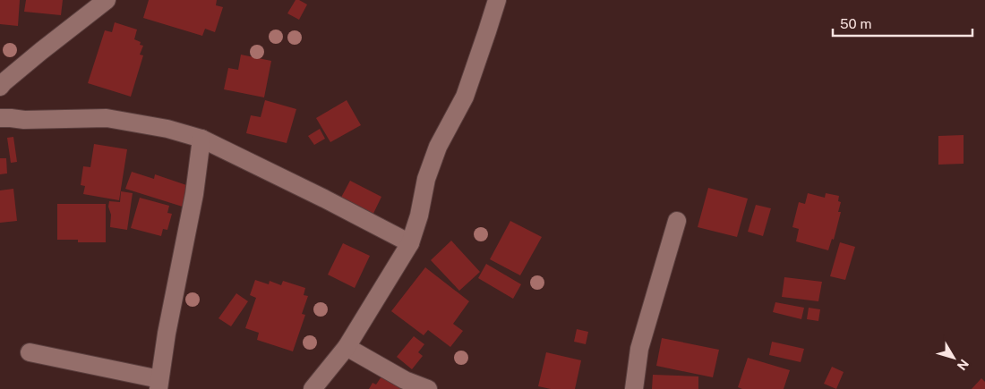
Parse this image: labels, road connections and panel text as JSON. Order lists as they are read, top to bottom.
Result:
{
  "scale_bar": "50 m",
  "north": "bottom right"
}
